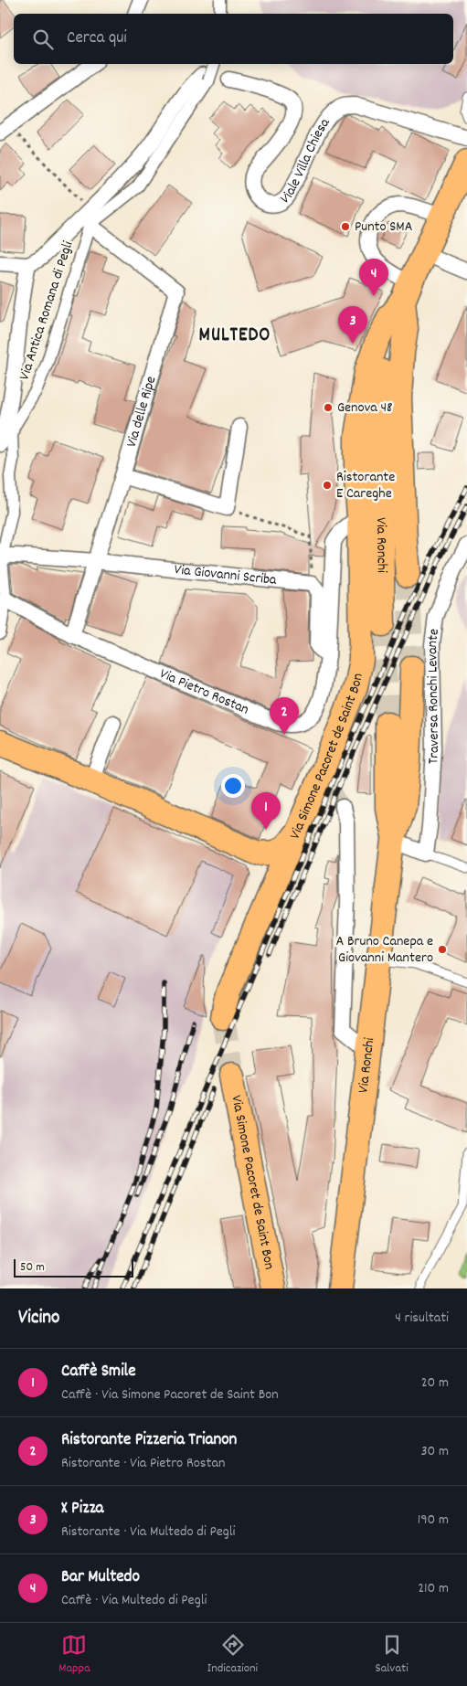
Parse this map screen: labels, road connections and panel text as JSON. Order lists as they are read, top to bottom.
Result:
{
  "streets": {
    "main road": ["Via Ronchi", "Via Simone Pacoret de Saint Bon"],
    "street": [
      "Viale Villa Chiesa",
      "Via Antica Romana di Pegli",
      "Via delle Ripe",
      "Via Giovanni Scriba",
      "Via Pietro Rostan",
      "Traversa Ronchi Levante"
    ]
  },
  "crossings": [
    ["Via Antica Romana di Pegli", "Via delle Ripe"],
    ["Via Antica Romana di Pegli", "Via Giovanni Scriba"],
    ["Via Antica Romana di Pegli", "Via Pietro Rostan"],
    ["Via delle Ripe", "Via Giovanni Scriba"],
    ["Via delle Ripe", "Via Pietro Rostan"],
    ["Via Ronchi", "Via Simone Pacoret de Saint Bon"],
    ["Via Pietro Rostan", "Via Simone Pacoret de Saint Bon"]
  ],
  "districts": ["MULTEDO"],
  "places": [
    "Punto SMA",
    "Genova 48",
    "Ristorante E Careghe",
    "A Bruno Canepa e Giovanni Mantero"
  ],
  "scale_bar": "50 m",
  "page": {
    "search": "Cerca qui",
    "pins": [
      "4",
      "3",
      "2",
      "1"
    ],
    "scale": "50 m",
    "heading": ["Vicino", "4 risultati"],
    "list": [
      {
        "mark": "1",
        "name": "Caffè Smile",
        "note": "Caffè · Via Simone Pacoret de Saint Bon",
        "value": "20 m"
      },
      {
        "mark": "2",
        "name": "Ristorante Pizzeria Trianon",
        "note": "Ristorante · Via Pietro Rostan",
        "value": "30 m"
      },
      {
        "mark": "3",
        "name": "X Pizza",
        "note": "Ristorante · Via Multedo di Pegli",
        "value": "190 m"
      },
      {
        "mark": "4",
        "name": "Bar Multedo",
        "note": "Caffè · Via Multedo di Pegli",
        "value": "210 m"
      }
    ],
    "nav": ["Mappa", "Indicazioni", "Salvati"]
  }
}
